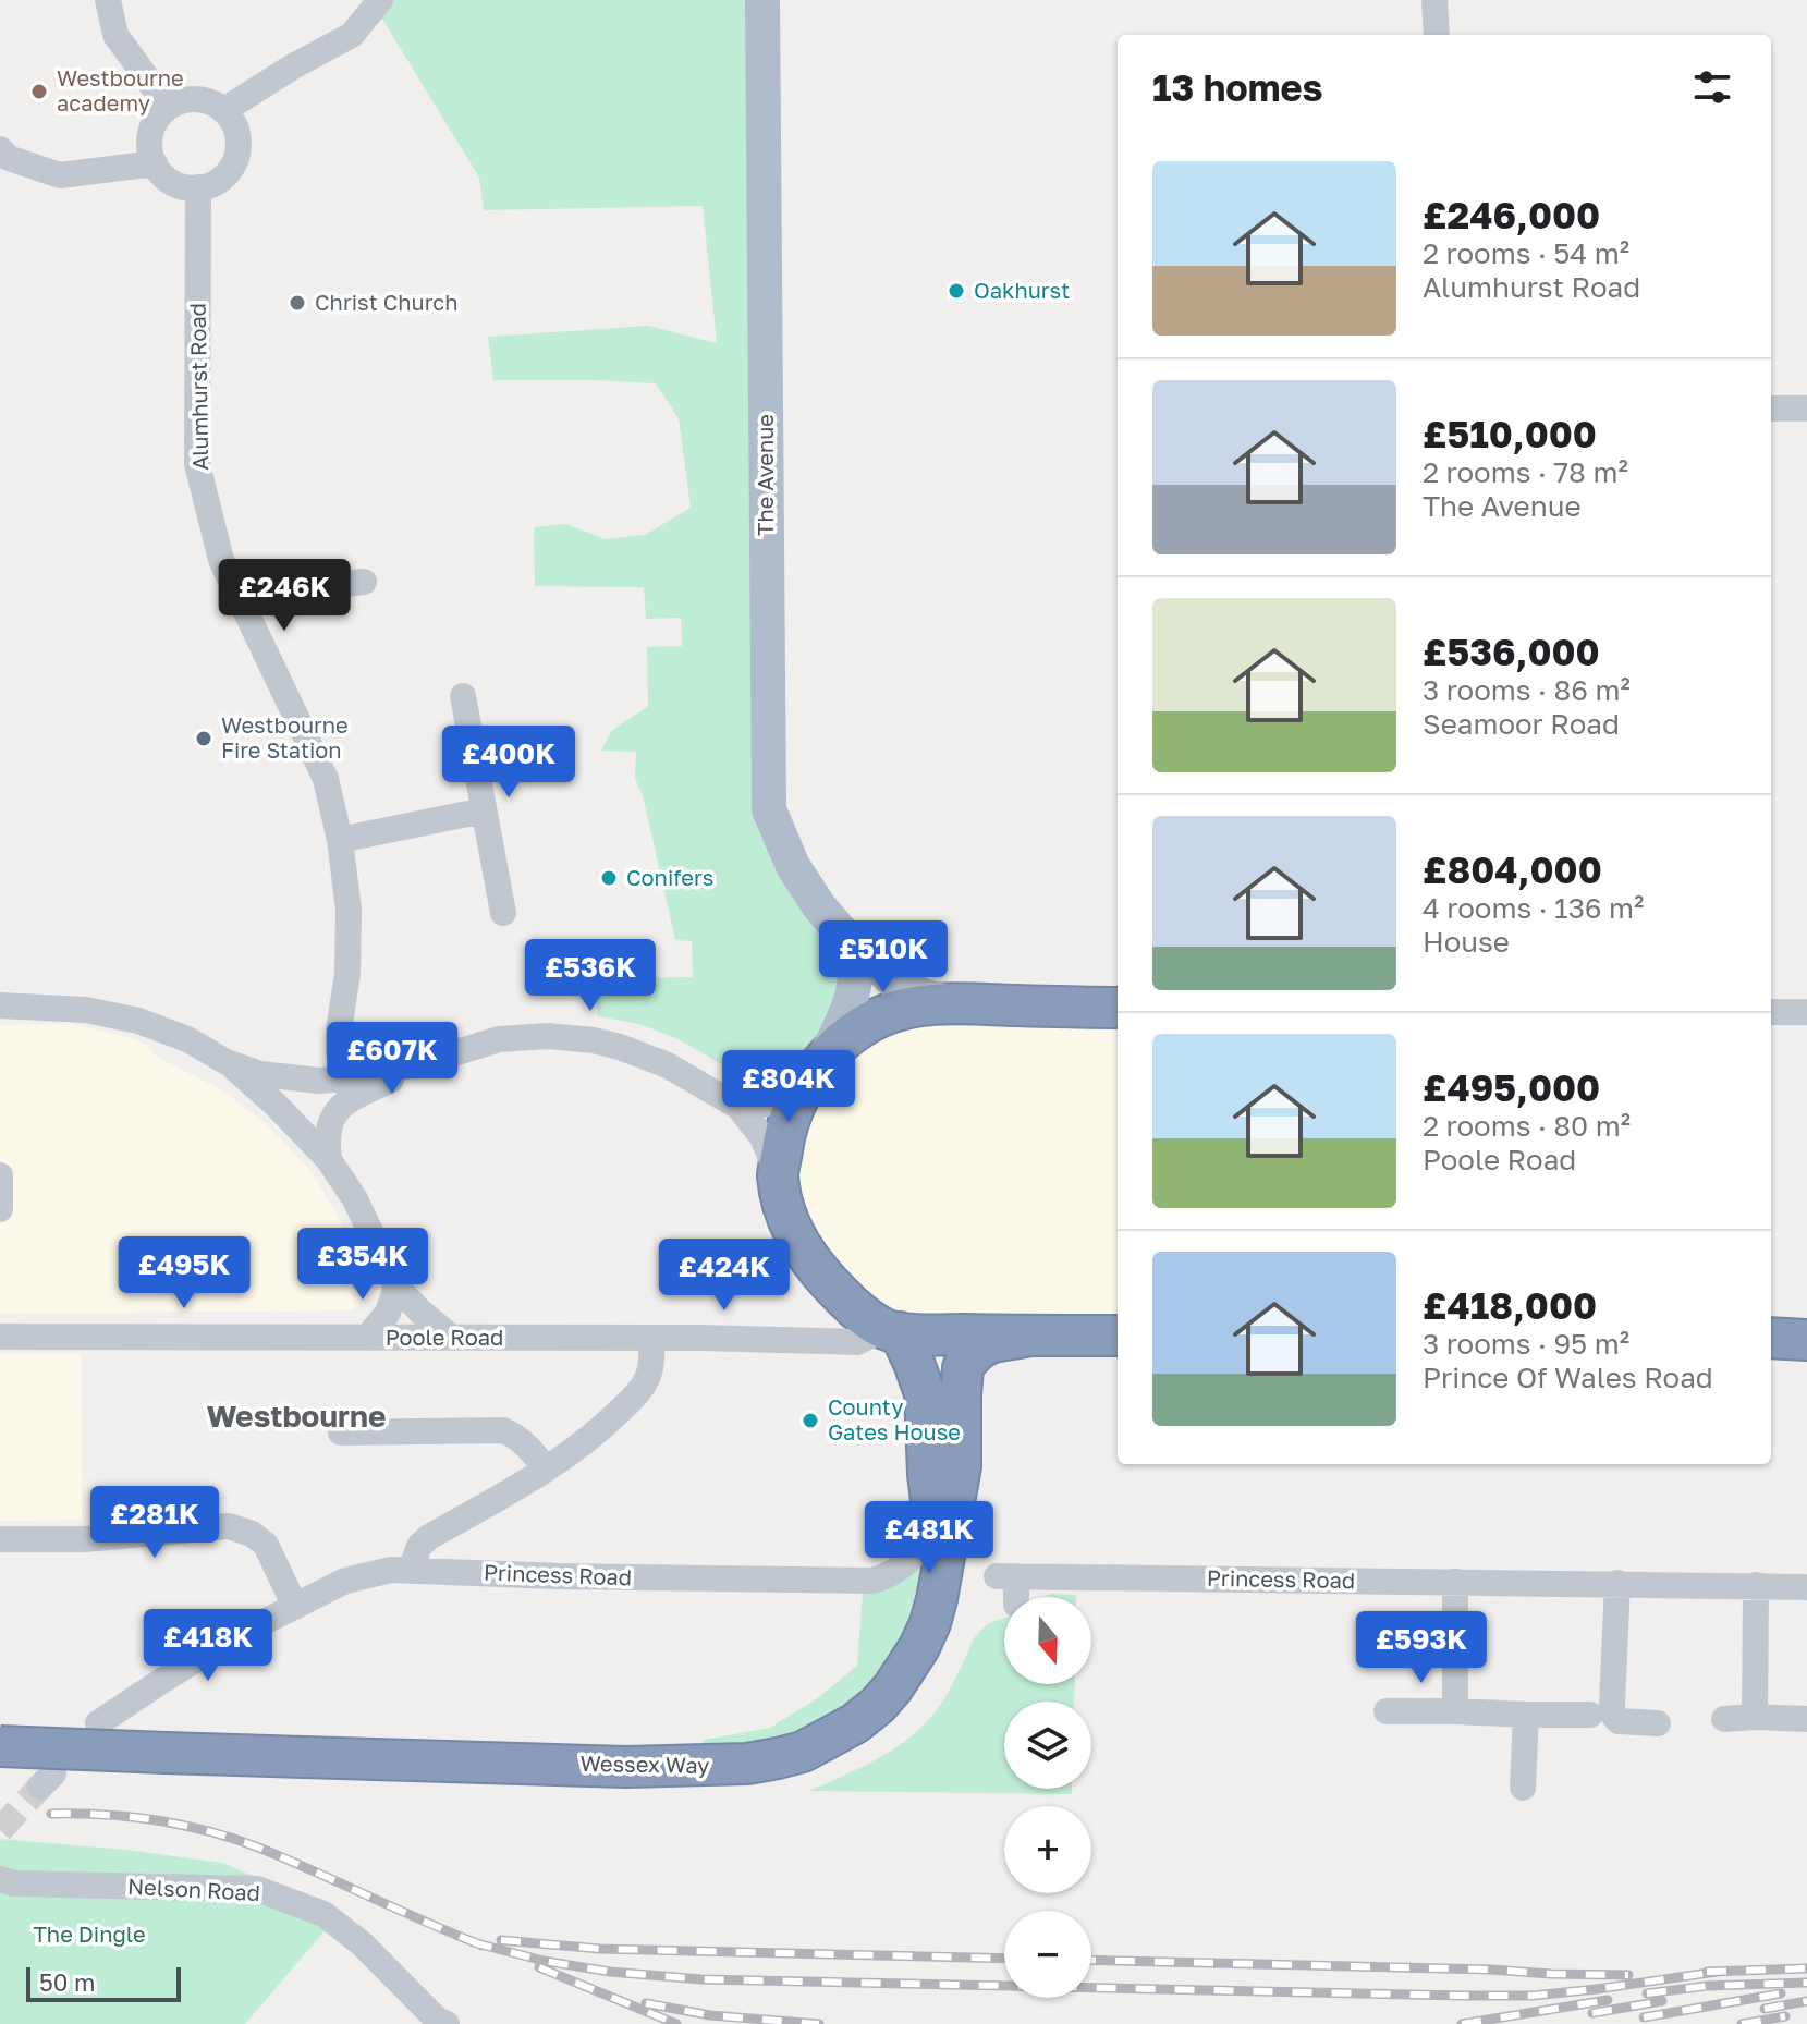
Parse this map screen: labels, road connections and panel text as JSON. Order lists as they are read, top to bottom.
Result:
{
  "streets": {
    "highway": ["Wessex Way"],
    "main road": ["The Avenue"],
    "street": [
      "Alumhurst Road",
      "Poole Road",
      "Princess Road",
      "Nelson Road"
    ]
  },
  "crossings": [
    ["Poole Road", "Wessex Way"],
    ["Princess Road", "Wessex Way"]
  ],
  "districts": ["Westbourne"],
  "parks": ["The Dingle"],
  "places": [
    "Westbourne academy",
    "Oakhurst",
    "Christ Church",
    "Westbourne Fire Station",
    "Conifers",
    "County Gates House"
  ],
  "scale_bar": "50 m",
  "north": "bottom",
  "page": {
    "heading": "13 homes",
    "list": [
      {
        "name": "£246,000",
        "note": "2 rooms · 54 m² · Alumhurst Road"
      },
      {
        "name": "£510,000",
        "note": "2 rooms · 78 m² · The Avenue"
      },
      {
        "name": "£536,000",
        "note": "3 rooms · 86 m² · Seamoor Road"
      },
      {
        "name": "£804,000",
        "note": "4 rooms · 136 m² · House"
      },
      {
        "name": "£495,000",
        "note": "2 rooms · 80 m² · Poole Road"
      },
      {
        "name": "£418,000",
        "note": "3 rooms · 95 m² · Prince Of Wales Road"
      }
    ],
    "price": [
      "£246K",
      "£400K",
      "£510K",
      "£536K",
      "£607K",
      "£804K",
      "£354K",
      "£495K",
      "£424K",
      "£281K",
      "£481K",
      "£418K",
      "£593K"
    ],
    "map_buttons": ["+", "−"],
    "scale": "50 m"
  }
}
